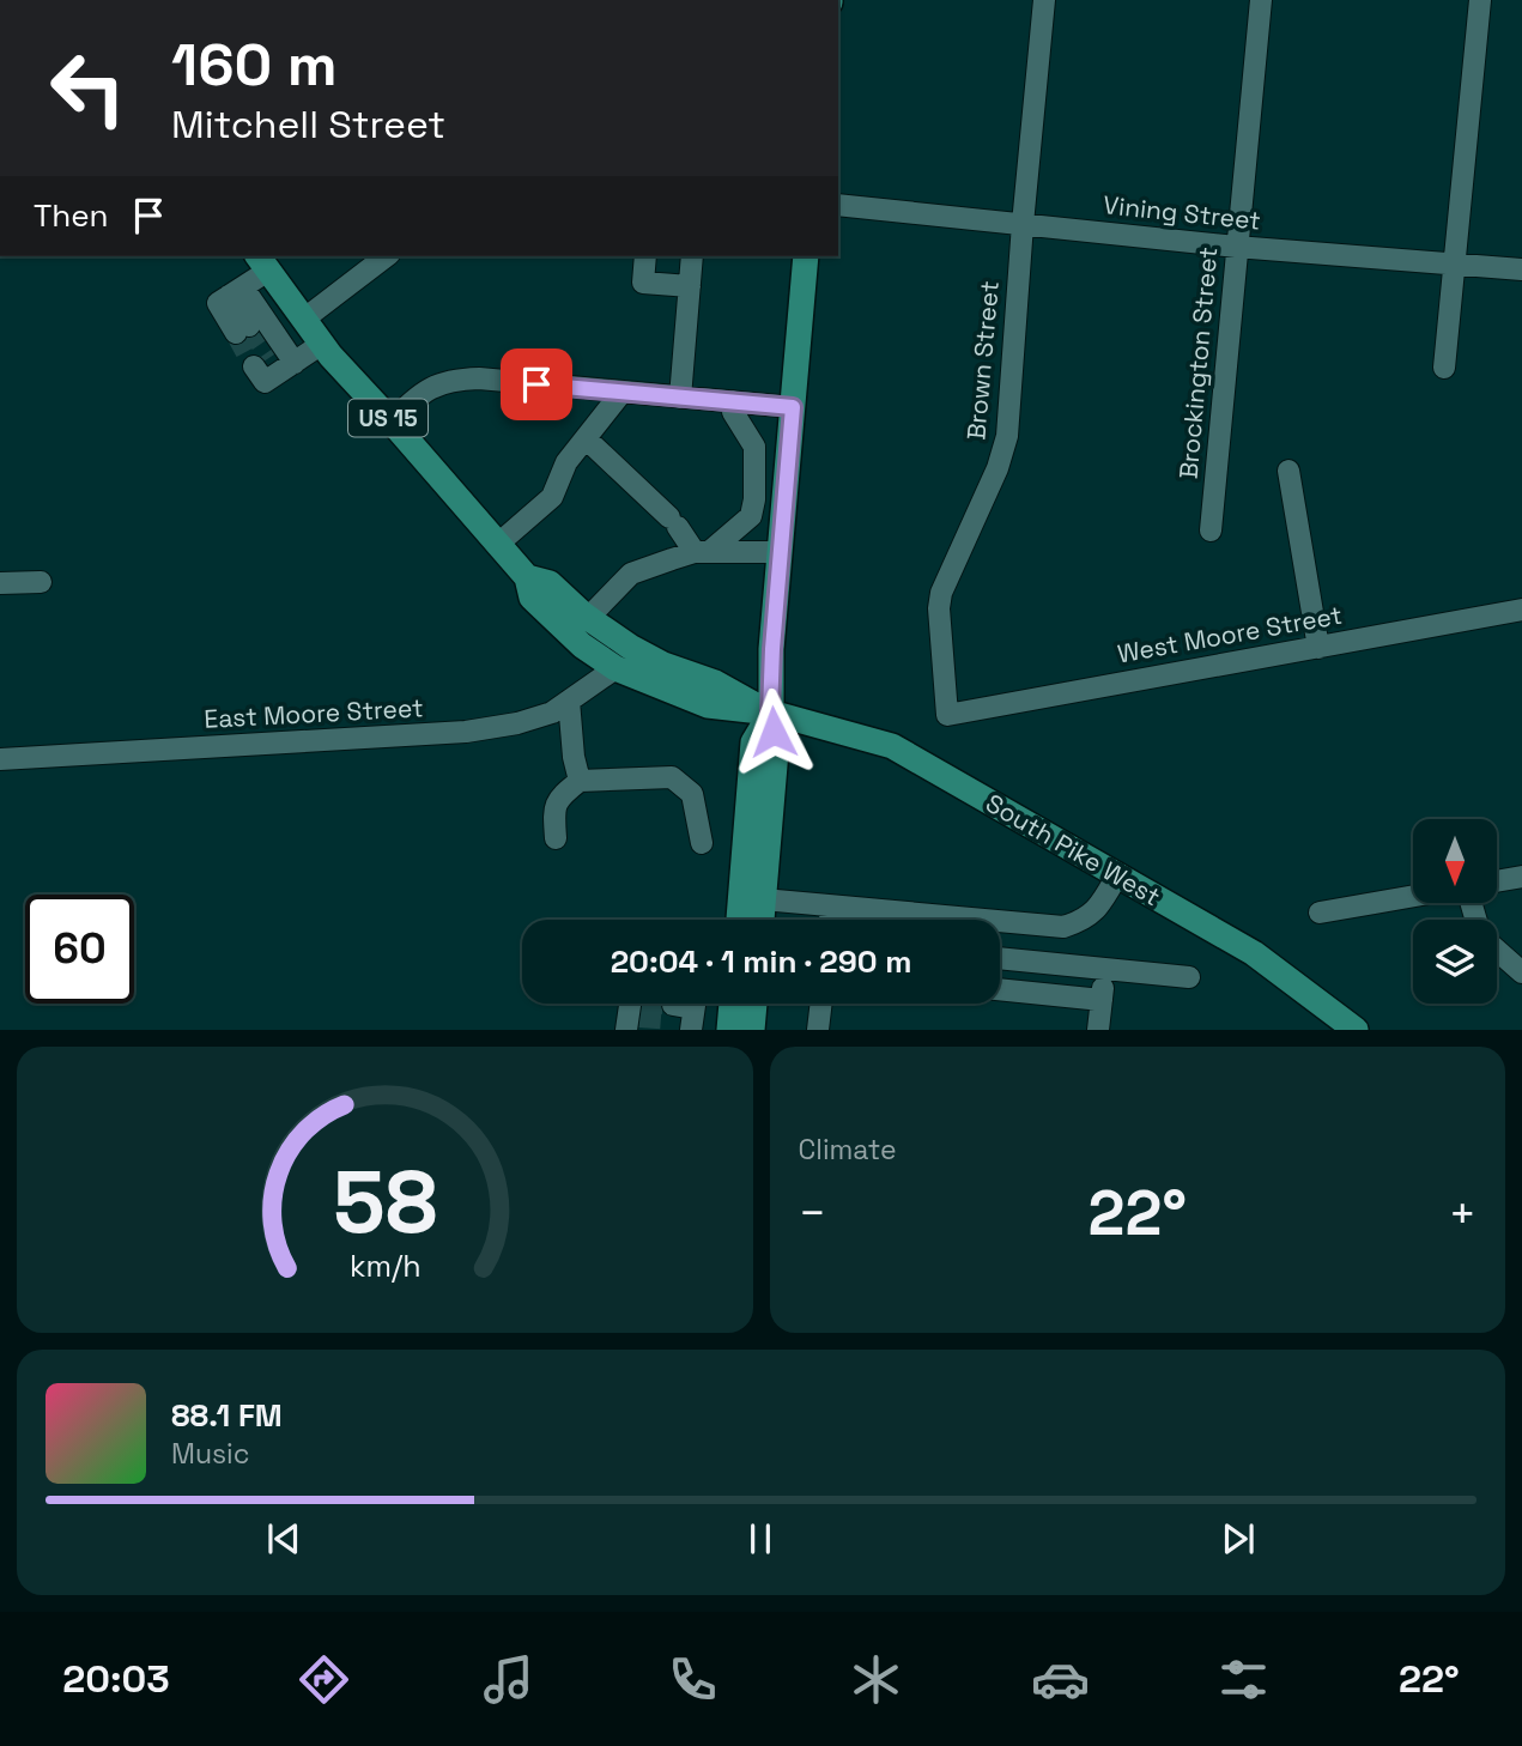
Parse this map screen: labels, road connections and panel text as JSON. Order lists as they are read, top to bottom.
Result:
{
  "streets": {
    "main road": ["US 15", "South Pike West"],
    "street": [
      "Vining Street",
      "Brown Street",
      "Brockington Street",
      "West Moore Street",
      "East Moore Street"
    ]
  },
  "crossings": [
    ["Vining Street", "Brown Street"],
    ["Vining Street", "Brockington Street"],
    ["Brown Street", "West Moore Street"]
  ],
  "north": "bottom",
  "page": {
    "turn": ["160 m", "Mitchell Street"],
    "then": "Then",
    "limit": "60",
    "trip": "20:04 · 1 min · 290 m",
    "tile": "Climate",
    "heat": ["−", "22°", "+"],
    "song": ["88.1 FM", "Music"],
    "tabs": ["20:03", "22°"],
    "gauge": ["58", "km/h"]
  }
}
